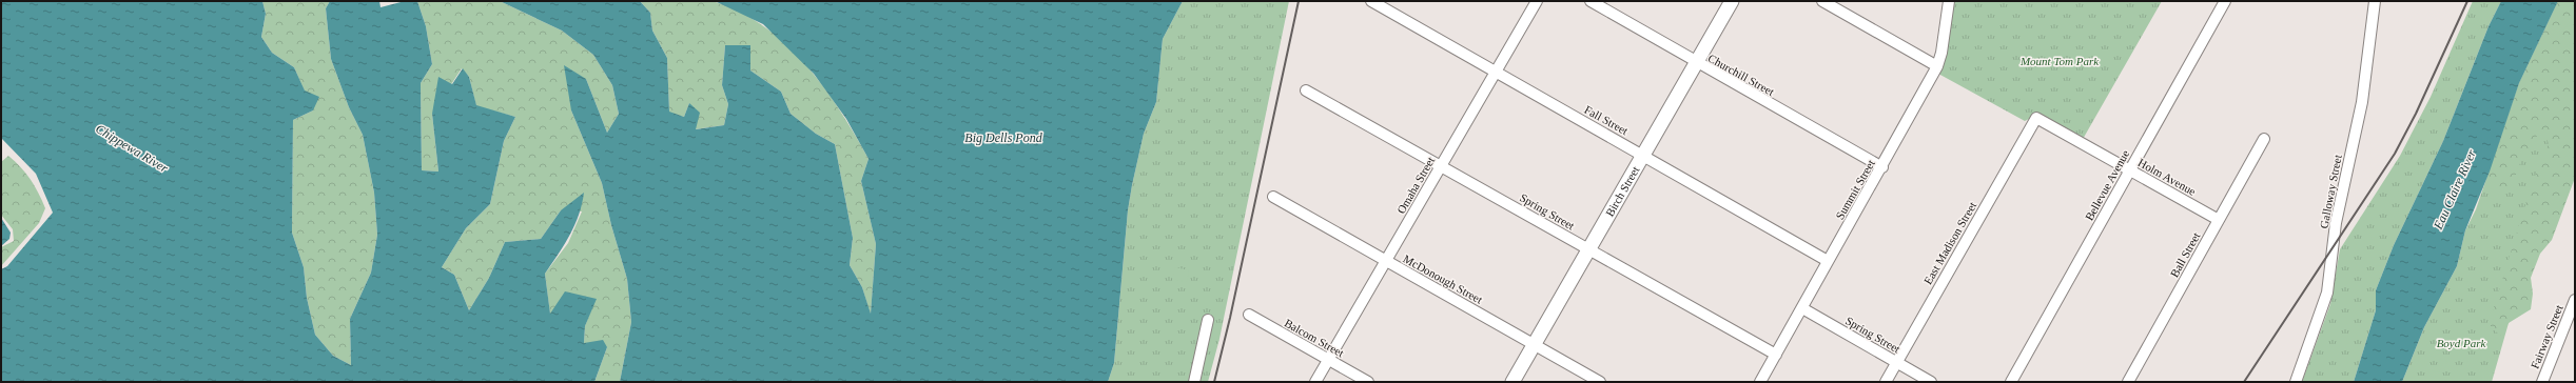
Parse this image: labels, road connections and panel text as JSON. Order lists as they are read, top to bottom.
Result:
{
  "streets": {
    "main road": ["Birch Street"],
    "street": [
      "Churchill Street",
      "Fall Street",
      "Holm Avenue",
      "Omaha Street",
      "Bellevue Avenue",
      "Summit Street",
      "Galloway Street",
      "Spring Street",
      "East Madison Street",
      "Ball Street",
      "McDonough Street",
      "Fairway Street",
      "Balcom Street"
    ]
  },
  "crossings": [
    ["Churchill Street", "Summit Street"],
    ["Churchill Street", "Birch Street"],
    ["Fall Street", "Omaha Street"],
    ["Fall Street", "Summit Street"],
    ["Fall Street", "Birch Street"],
    ["Holm Avenue", "Bellevue Avenue"],
    ["Holm Avenue", "East Madison Street"],
    ["Holm Avenue", "Ball Street"],
    ["Omaha Street", "Spring Street"],
    ["Omaha Street", "McDonough Street"],
    ["Omaha Street", "Balcom Street"],
    ["Summit Street", "Spring Street"],
    ["Birch Street", "Spring Street"],
    ["Birch Street", "McDonough Street"],
    ["Spring Street", "East Madison Street"]
  ],
  "water": ["Big Dells Pond", "Chippewa River", "Eau Claire River"],
  "parks": ["Mount Tom Park", "Boyd Park"]
}
